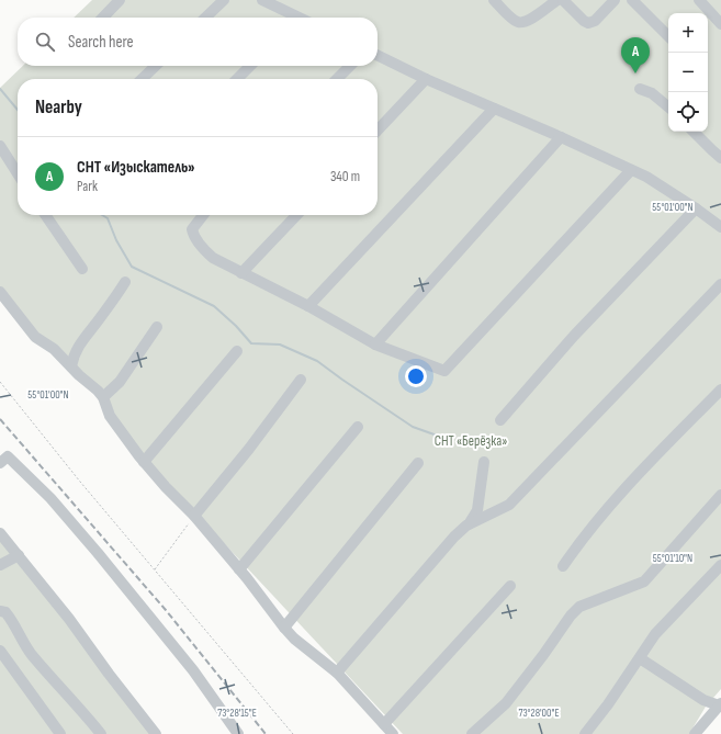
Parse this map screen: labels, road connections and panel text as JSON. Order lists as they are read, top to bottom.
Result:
{
  "parks": ["СНТ «Берёзка»"],
  "page": {
    "map_buttons": ["+", "−"],
    "search": "Search here",
    "pins": "A",
    "heading": "Nearby",
    "list": [
      {
        "mark": "A",
        "name": "СНТ «Изыскатель»",
        "note": "Park",
        "value": "340 m"
      }
    ]
  },
  "coordinates": [
    "55°01'00\"N",
    "55°01'10\"N",
    "73°28'15\"E",
    "73°28'00\"E"
  ]
}
